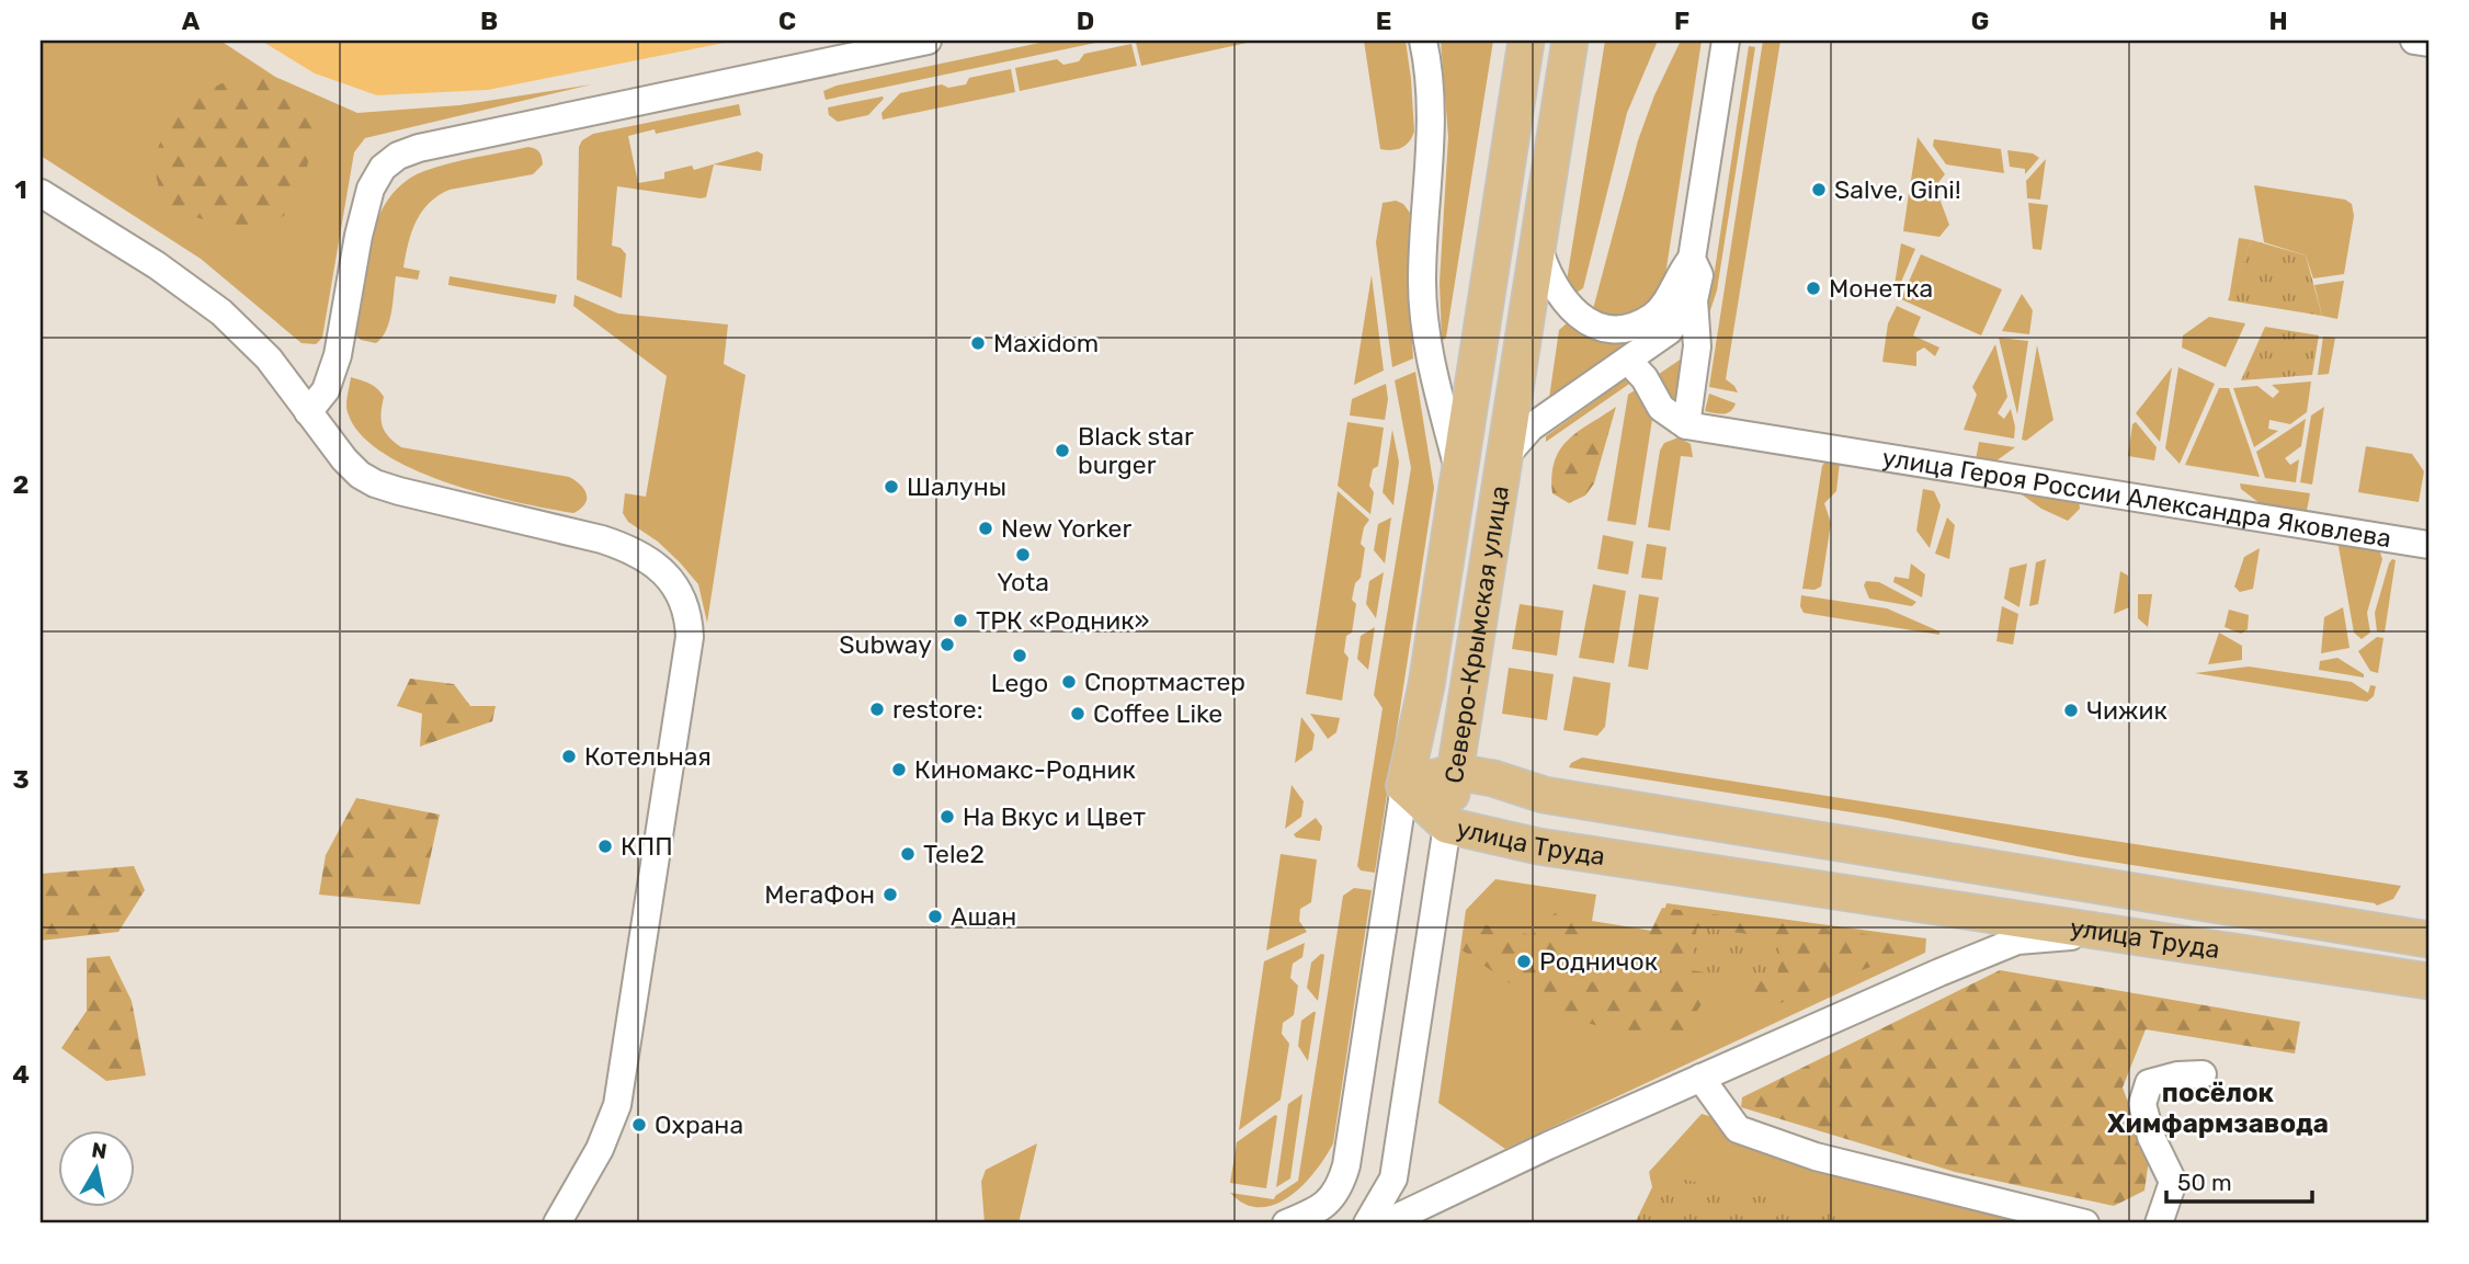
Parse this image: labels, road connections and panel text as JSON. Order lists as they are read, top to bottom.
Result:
{
  "streets": {
    "main road": ["Северо-Крымская улица", "улица Труда"],
    "street": ["улица Героя России Александра Яковлева"]
  },
  "crossings": [
    ["Северо-Крымская улица", "улица Труда"]
  ],
  "districts": ["посёлок Химфармзавода"],
  "places": [
    "Salve, Gini!",
    "Монетка",
    "Maxidom",
    "Black star burger",
    "Шалуны",
    "New Yorker",
    "Yota",
    "ТРК «Родник»",
    "Subway",
    "Lego",
    "Спортмастер",
    "restore:",
    "Чижик",
    "Coffee Like",
    "Котельная",
    "Киномакс-Родник",
    "На Вкус и Цвет",
    "КПП",
    "Tele2",
    "МегаФон",
    "Ашан",
    "Родничок",
    "Охрана"
  ],
  "scale_bar": "50 m",
  "north": "top",
  "grid": {
    "columns": [
      "A",
      "B",
      "C",
      "D",
      "E",
      "F",
      "G",
      "H"
    ],
    "rows": [
      "1",
      "2",
      "3",
      "4"
    ]
  }
}
